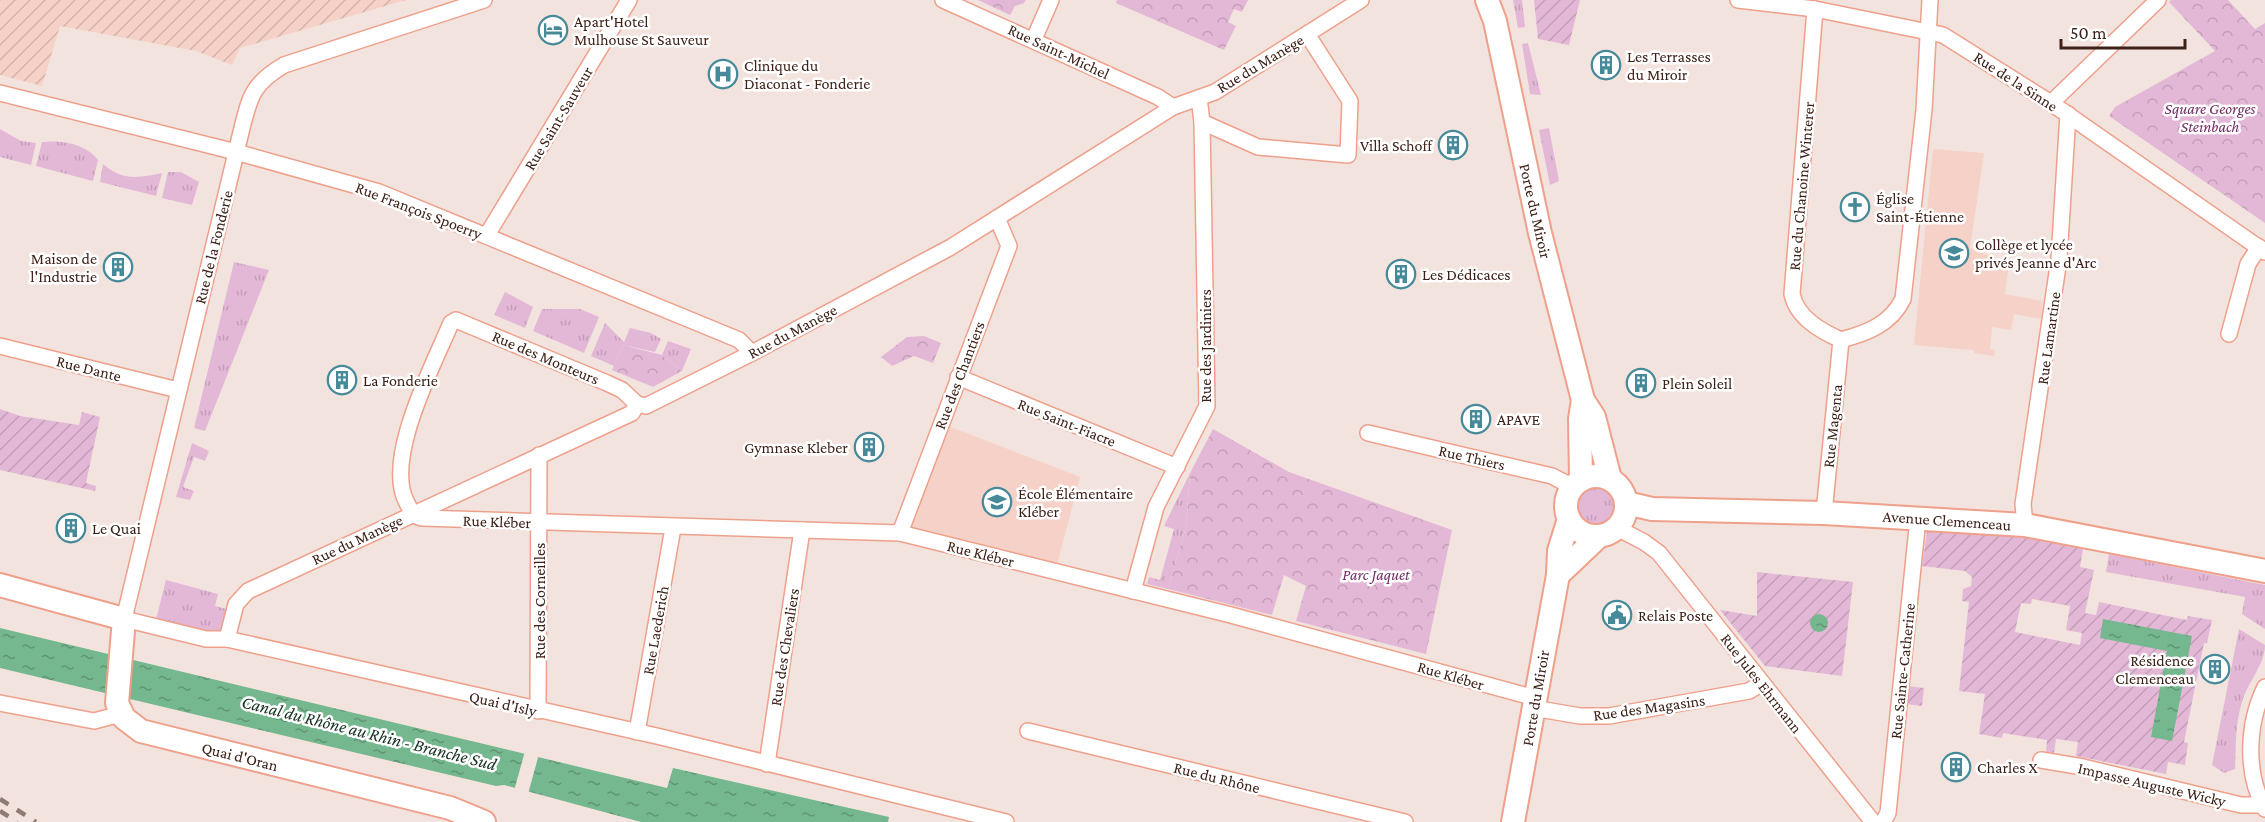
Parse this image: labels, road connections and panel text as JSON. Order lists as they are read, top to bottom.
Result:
{
  "streets": {
    "street": [
      "Rue Saint-Michel",
      "Rue du Manège",
      "Rue de la Sinne",
      "Rue Saint-Sauveur",
      "Rue du Chanoine Winterer",
      "Rue François Spoerry",
      "Porte du Miroir",
      "Rue de la Fonderie",
      "Rue Lamartine",
      "Rue des Jardiniers",
      "Rue des Monteurs",
      "Rue Dante",
      "Rue des Chantiers",
      "Rue Saint-Fiacre",
      "Rue Magenta",
      "Rue Thiers",
      "Avenue Clemenceau",
      "Rue Kléber",
      "Rue des Corneilles",
      "Rue Laederich",
      "Rue des Chevaliers",
      "Rue Sainte-Catherine",
      "Rue Jules Ehrmann",
      "Quai d'Isly",
      "Rue des Magasins",
      "Quai d'Oran",
      "Rue du Rhône",
      "Impasse Auguste Wicky"
    ]
  },
  "crossings": [
    ["Rue Saint-Michel", "Rue du Manège"],
    ["Rue du Manège", "Rue François Spoerry"],
    ["Rue du Manège", "Rue des Jardiniers"],
    ["Rue du Manège", "Rue des Monteurs"],
    ["Rue du Manège", "Rue des Chantiers"],
    ["Rue du Manège", "Rue Kléber"],
    ["Rue du Manège", "Rue des Corneilles"],
    ["Rue du Manège", "Quai d'Isly"],
    ["Rue de la Sinne", "Rue du Chanoine Winterer"],
    ["Rue de la Sinne", "Rue Lamartine"],
    ["Rue Saint-Sauveur", "Rue François Spoerry"],
    ["Rue du Chanoine Winterer", "Rue Magenta"],
    ["Rue François Spoerry", "Rue de la Fonderie"],
    ["Porte du Miroir", "Rue Thiers"],
    ["Porte du Miroir", "Avenue Clemenceau"],
    ["Porte du Miroir", "Rue Kléber"],
    ["Porte du Miroir", "Rue Jules Ehrmann"],
    ["Porte du Miroir", "Rue des Magasins"],
    ["Rue de la Fonderie", "Rue Dante"],
    ["Rue de la Fonderie", "Quai d'Isly"],
    ["Rue de la Fonderie", "Quai d'Oran"],
    ["Rue Lamartine", "Avenue Clemenceau"],
    ["Rue des Jardiniers", "Rue Saint-Fiacre"],
    ["Rue des Jardiniers", "Rue Kléber"],
    ["Rue des Monteurs", "Rue Kléber"],
    ["Rue des Chantiers", "Rue Saint-Fiacre"],
    ["Rue des Chantiers", "Rue Kléber"],
    ["Rue Magenta", "Avenue Clemenceau"],
    ["Rue Thiers", "Avenue Clemenceau"],
    ["Rue Thiers", "Rue Jules Ehrmann"],
    ["Avenue Clemenceau", "Rue Sainte-Catherine"],
    ["Avenue Clemenceau", "Rue Jules Ehrmann"],
    ["Rue Kléber", "Rue des Corneilles"],
    ["Rue Kléber", "Rue Laederich"],
    ["Rue Kléber", "Rue des Chevaliers"],
    ["Rue Kléber", "Rue des Magasins"],
    ["Rue des Corneilles", "Quai d'Isly"],
    ["Rue Laederich", "Quai d'Isly"],
    ["Rue des Chevaliers", "Quai d'Isly"],
    ["Rue Jules Ehrmann", "Rue des Magasins"]
  ],
  "water": ["Canal du Rhône au Rhin - Branche Sud"],
  "parks": ["Square Georges Steinbach", "Parc Jaquet"],
  "places": {
    "hotel": ["Apart'Hotel Mulhouse St Sauveur"],
    "building": [
      "Les Terrasses du Miroir",
      "Villa Schoff",
      "Maison de l'Industrie",
      "Les Dédicaces",
      "La Fonderie",
      "Plein Soleil",
      "APAVE",
      "Gymnase Kleber",
      "Le Quai",
      "Résidence Clemenceau",
      "Charles X"
    ],
    "hospital": ["Clinique du Diaconat - Fonderie"],
    "church": ["Église Saint-Étienne"],
    "school or university": ["Collège et lycée privés Jeanne d'Arc", "École Élémentaire Kléber"],
    "public building": ["Relais Poste"]
  },
  "scale_bar": "50 m"
}
